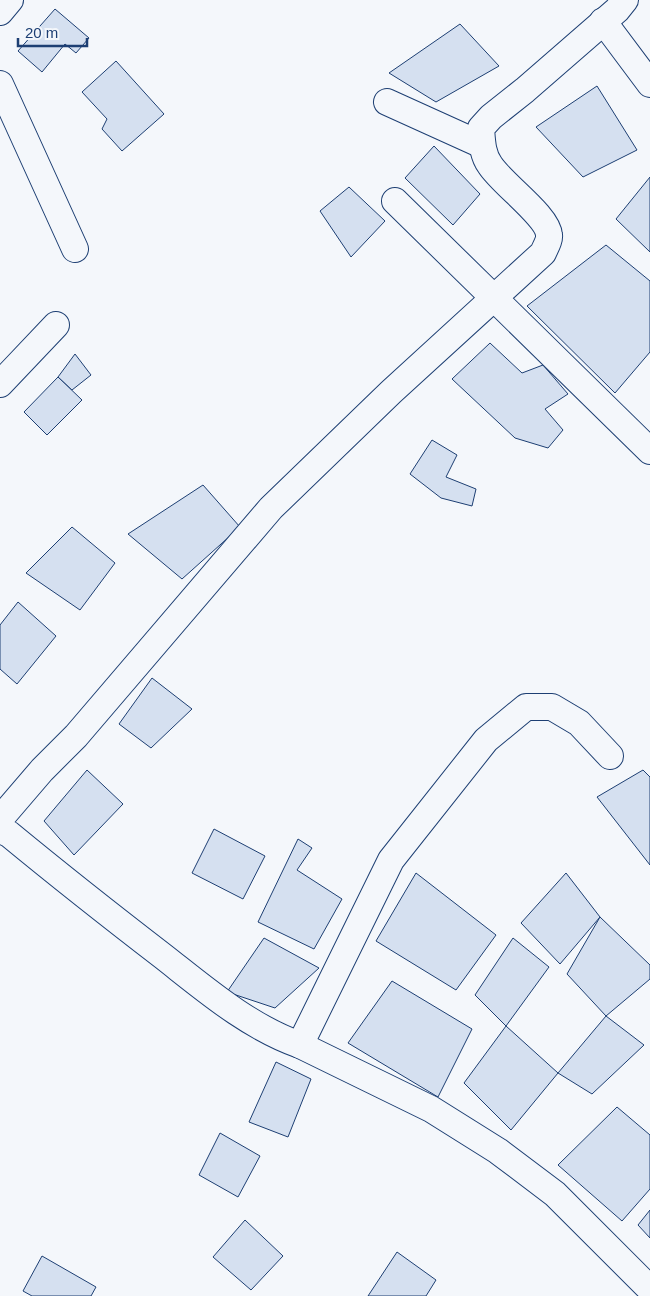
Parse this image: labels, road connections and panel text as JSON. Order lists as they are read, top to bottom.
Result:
{
  "scale_bar": "20 m"
}
